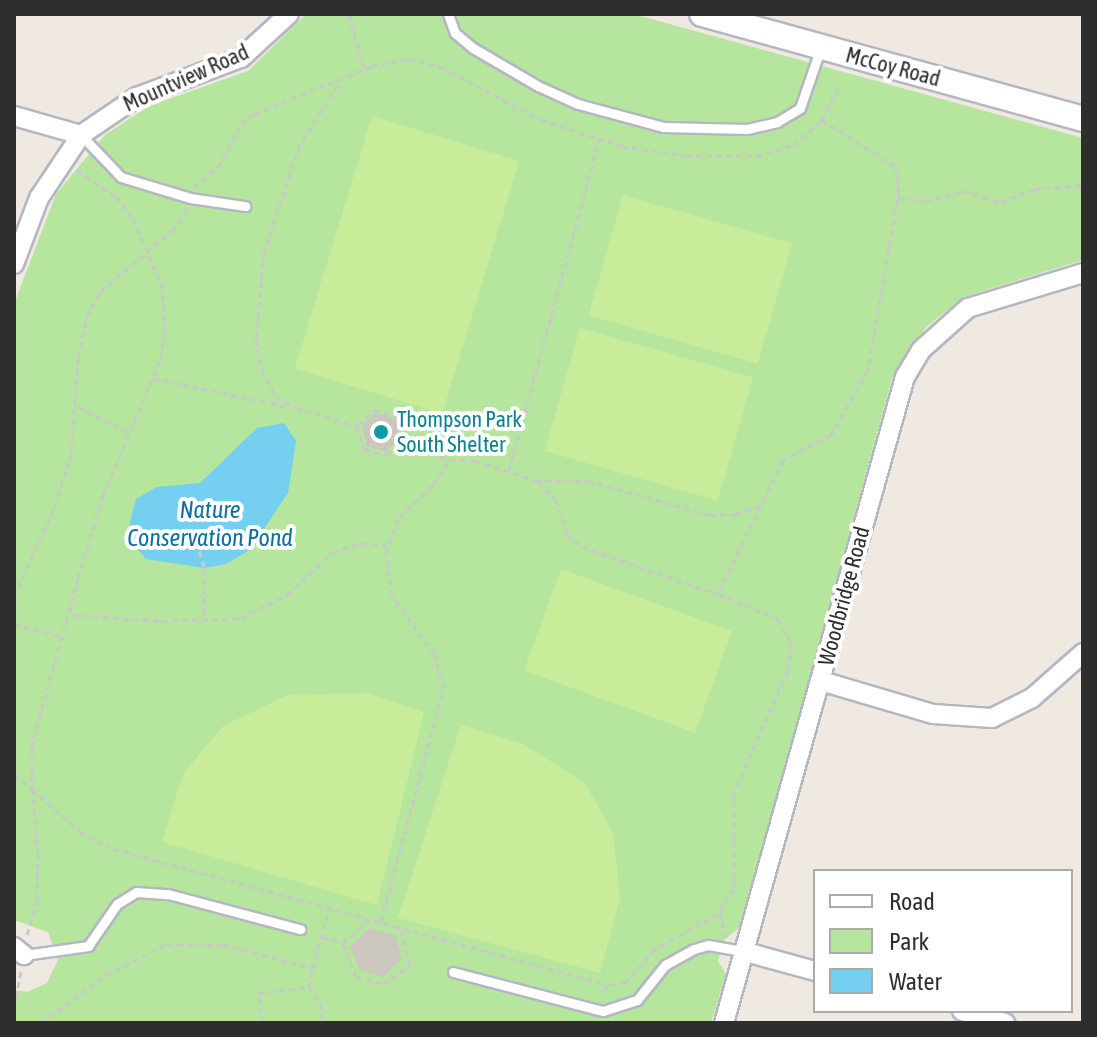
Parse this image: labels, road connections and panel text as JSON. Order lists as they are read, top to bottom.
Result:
{
  "streets": {
    "main road": ["McCoy Road"],
    "street": ["Mountview Road", "Woodbridge Road"]
  },
  "water": ["Nature Conservation Pond"],
  "places": ["Thompson Park South Shelter"],
  "legend": ["Road", "Park", "Water"]
}
